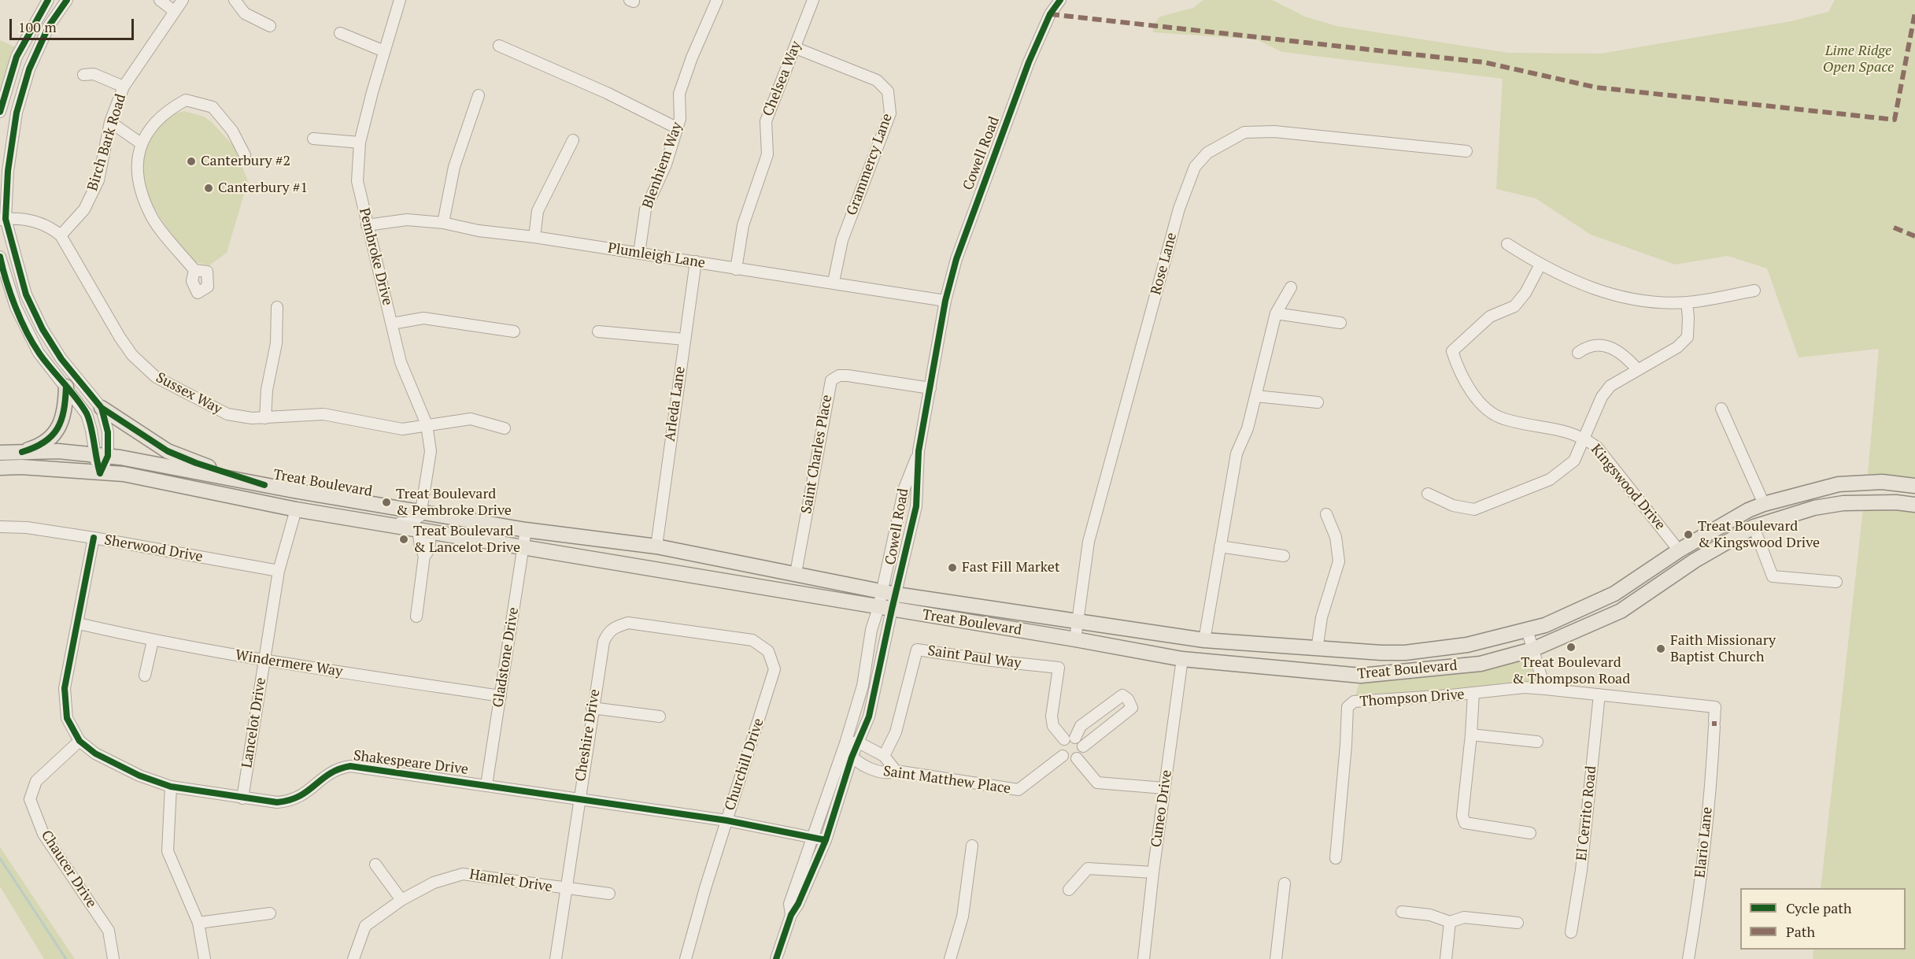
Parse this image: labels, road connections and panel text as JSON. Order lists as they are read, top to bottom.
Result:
{
  "streets": {
    "main road": ["Treat Boulevard"],
    "street": [
      "Chelsea Way",
      "Birch Bark Road",
      "Cowell Road",
      "Grammercy Lane",
      "Blenhiem Way",
      "Plumleigh Lane",
      "Pembroke Drive",
      "Rose Lane",
      "Sussex Way",
      "Arleda Lane",
      "Saint Charles Place",
      "Kingswood Drive",
      "Sherwood Drive",
      "Gladstone Drive",
      "Saint Paul Way",
      "Windermere Way",
      "Thompson Drive",
      "Lancelot Drive",
      "Cheshire Drive",
      "Shakespeare Drive",
      "Churchill Drive",
      "Saint Matthew Place",
      "Cuneo Drive",
      "El Cerrito Road",
      "Elario Lane",
      "Chaucer Drive",
      "Hamlet Drive"
    ]
  },
  "crossings": [
    ["Chelsea Way", "Grammercy Lane"],
    ["Chelsea Way", "Plumleigh Lane"],
    ["Birch Bark Road", "Sussex Way"],
    ["Cowell Road", "Plumleigh Lane"],
    ["Cowell Road", "Saint Charles Place"],
    ["Cowell Road", "Treat Boulevard"],
    ["Cowell Road", "Shakespeare Drive"],
    ["Cowell Road", "Saint Matthew Place"],
    ["Grammercy Lane", "Plumleigh Lane"],
    ["Blenhiem Way", "Plumleigh Lane"],
    ["Plumleigh Lane", "Pembroke Drive"],
    ["Plumleigh Lane", "Arleda Lane"],
    ["Pembroke Drive", "Sussex Way"],
    ["Pembroke Drive", "Treat Boulevard"],
    ["Rose Lane", "Treat Boulevard"],
    ["Arleda Lane", "Treat Boulevard"],
    ["Saint Charles Place", "Treat Boulevard"],
    ["Treat Boulevard", "Kingswood Drive"],
    ["Treat Boulevard", "Gladstone Drive"],
    ["Treat Boulevard", "Lancelot Drive"],
    ["Treat Boulevard", "Cuneo Drive"],
    ["Sherwood Drive", "Lancelot Drive"],
    ["Sherwood Drive", "Shakespeare Drive"],
    ["Gladstone Drive", "Windermere Way"],
    ["Gladstone Drive", "Shakespeare Drive"],
    ["Saint Paul Way", "Saint Matthew Place"],
    ["Windermere Way", "Lancelot Drive"],
    ["Windermere Way", "Shakespeare Drive"],
    ["Thompson Drive", "El Cerrito Road"],
    ["Thompson Drive", "Elario Lane"],
    ["Lancelot Drive", "Shakespeare Drive"],
    ["Cheshire Drive", "Shakespeare Drive"],
    ["Cheshire Drive", "Churchill Drive"],
    ["Cheshire Drive", "Hamlet Drive"],
    ["Shakespeare Drive", "Churchill Drive"],
    ["Shakespeare Drive", "Chaucer Drive"]
  ],
  "parks": ["Lime Ridge Open Space"],
  "places": [
    "Canterbury #2",
    "Canterbury #1",
    "Treat Boulevard & Pembroke Drive",
    "Treat Boulevard & Kingswood Drive",
    "Treat Boulevard & Lancelot Drive",
    "Fast Fill Market",
    "Treat Boulevard & Thompson Road",
    "Faith Missionary Baptist Church"
  ],
  "legend": ["Cycle path", "Path"],
  "scale_bar": "100 m"
}
